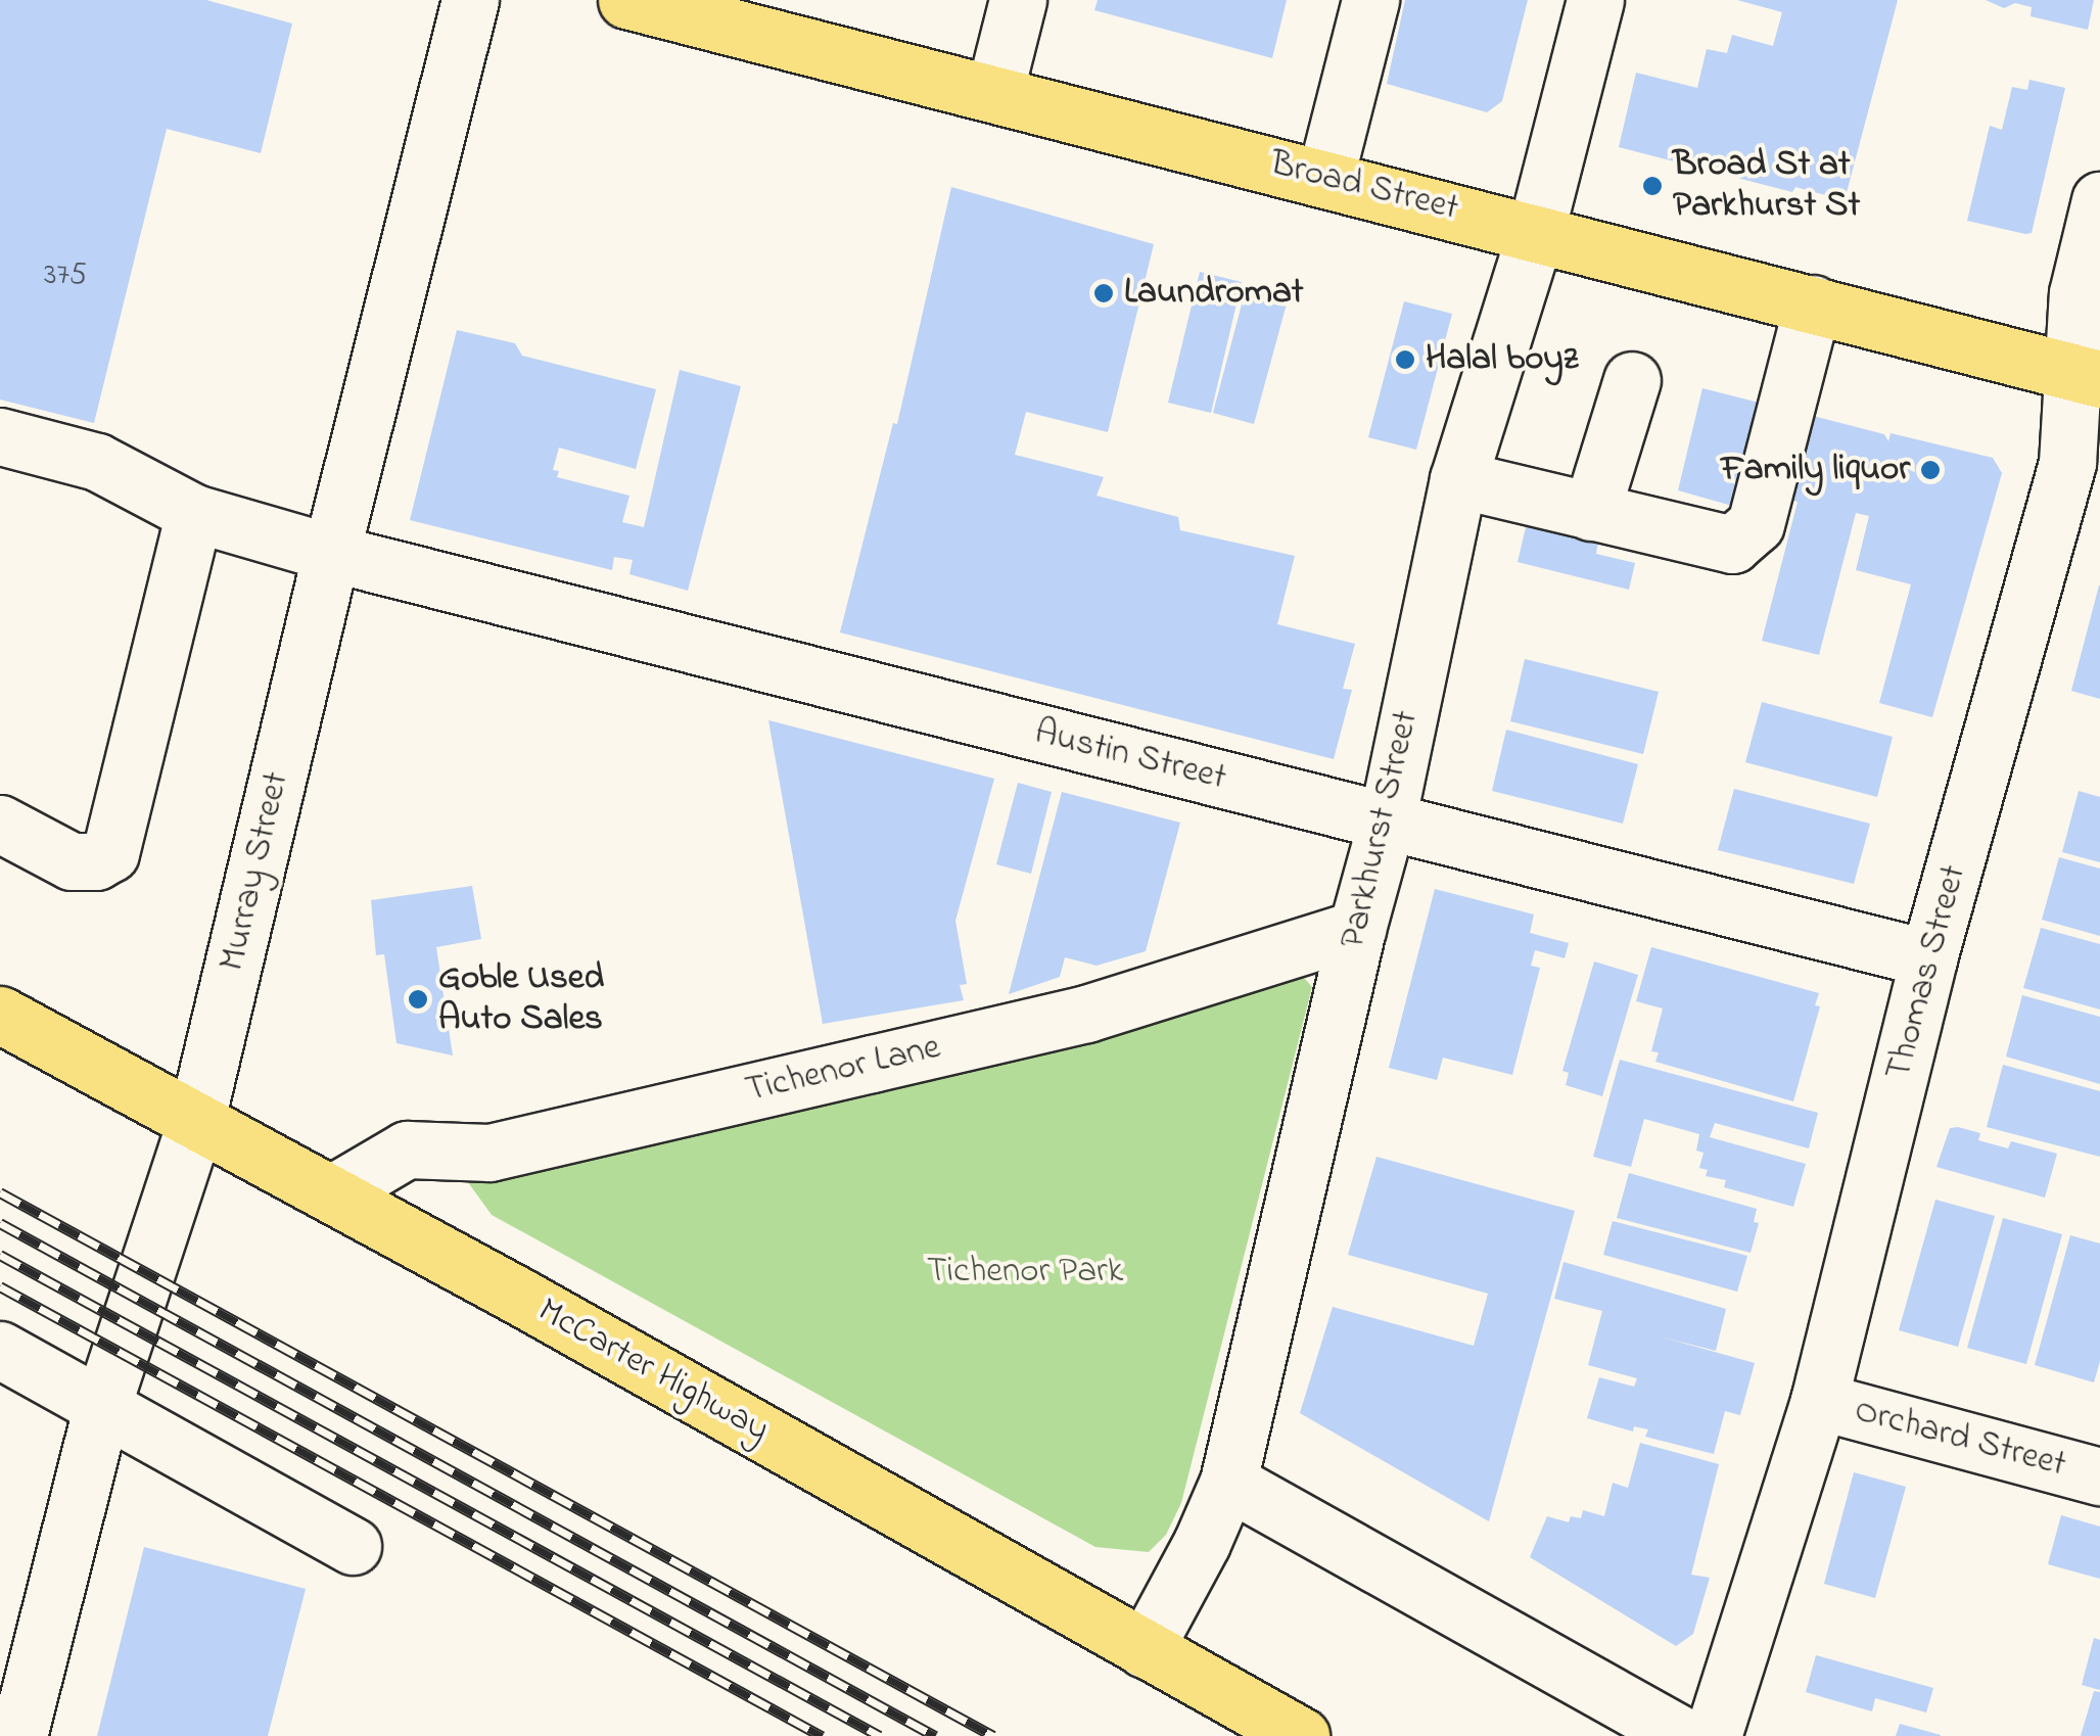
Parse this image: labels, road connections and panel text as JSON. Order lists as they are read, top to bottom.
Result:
{
  "streets": {
    "main road": ["Broad Street", "McCarter Highway"],
    "street": [
      "Austin Street",
      "Parkhurst Street",
      "Murray Street",
      "Thomas Street",
      "Tichenor Lane",
      "Orchard Street"
    ]
  },
  "crossings": [
    ["Broad Street", "Parkhurst Street"],
    ["Broad Street", "Thomas Street"],
    ["Austin Street", "Parkhurst Street"],
    ["Austin Street", "Murray Street"],
    ["Austin Street", "Thomas Street"],
    ["Parkhurst Street", "Tichenor Lane"],
    ["Parkhurst Street", "McCarter Highway"],
    ["Murray Street", "McCarter Highway"],
    ["Thomas Street", "Orchard Street"],
    ["Tichenor Lane", "McCarter Highway"]
  ],
  "parks": ["Tichenor Park"],
  "places": [
    "Broad St at Parkhurst St",
    "Laundromat",
    "Halal boyz",
    "Family liquor",
    "Goble Used Auto Sales"
  ],
  "house_numbers": ["375"]
}
